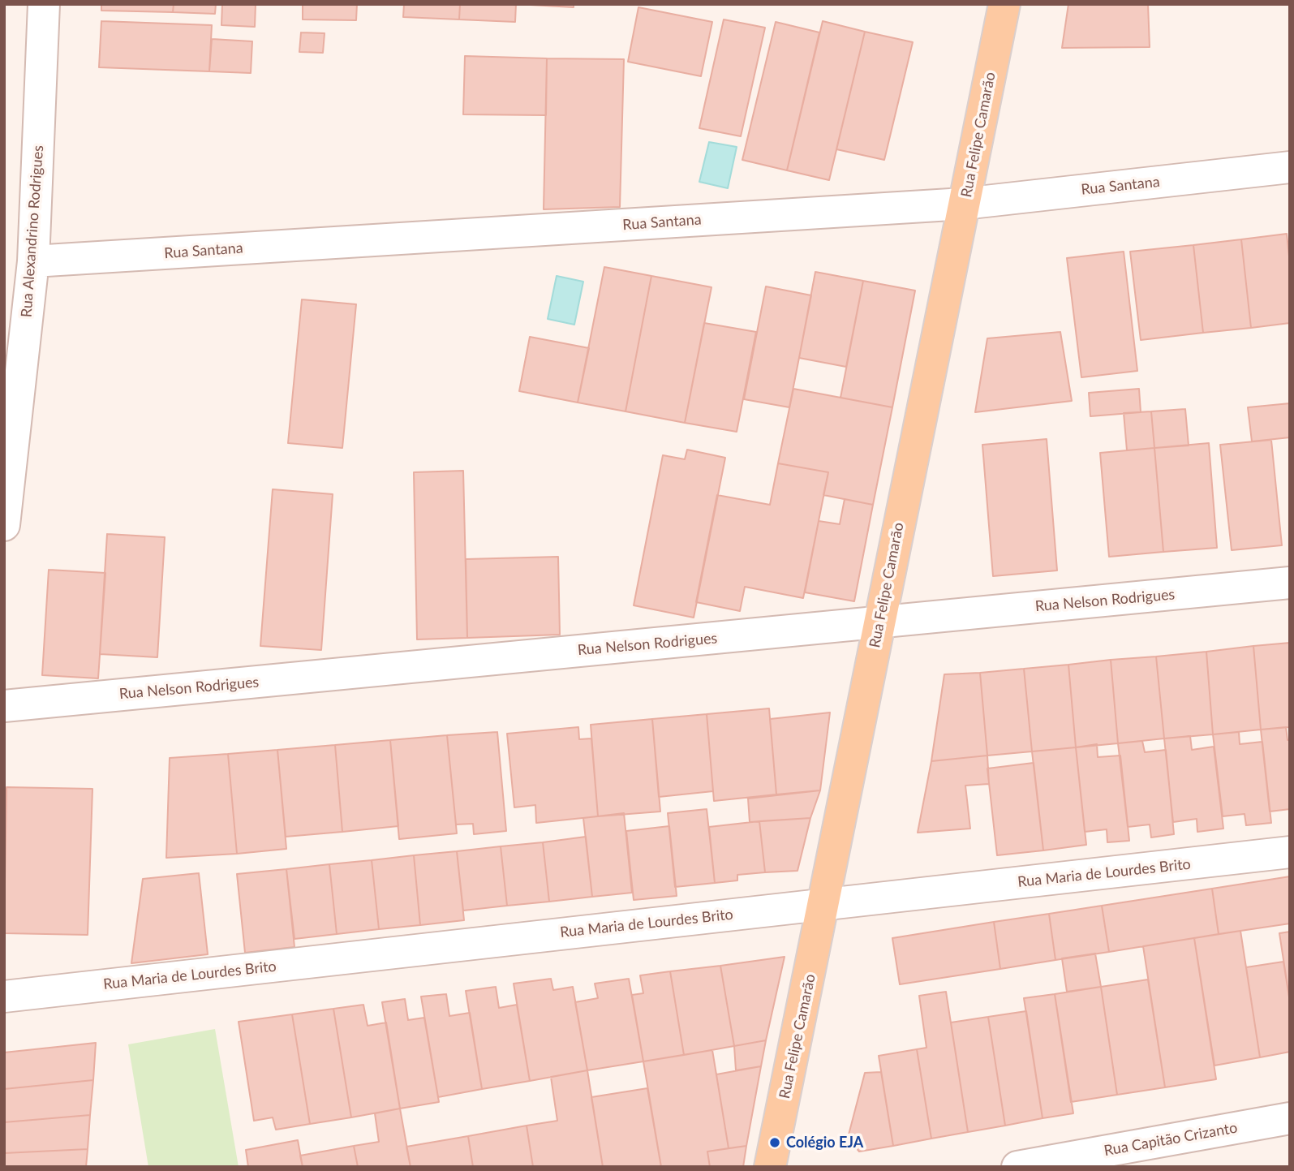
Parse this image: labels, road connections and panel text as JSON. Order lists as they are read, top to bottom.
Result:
{
  "streets": {
    "main road": ["Rua Felipe Camarão"],
    "street": [
      "Rua Santana",
      "Rua Alexandrino Rodrigues",
      "Rua Nelson Rodrigues",
      "Rua Maria de Lourdes Brito",
      "Rua Capitão Crizanto"
    ]
  },
  "crossings": [
    ["Rua Felipe Camarão", "Rua Santana"],
    ["Rua Felipe Camarão", "Rua Nelson Rodrigues"],
    ["Rua Felipe Camarão", "Rua Maria de Lourdes Brito"],
    ["Rua Santana", "Rua Alexandrino Rodrigues"]
  ],
  "places": ["Colégio EJA"]
}
